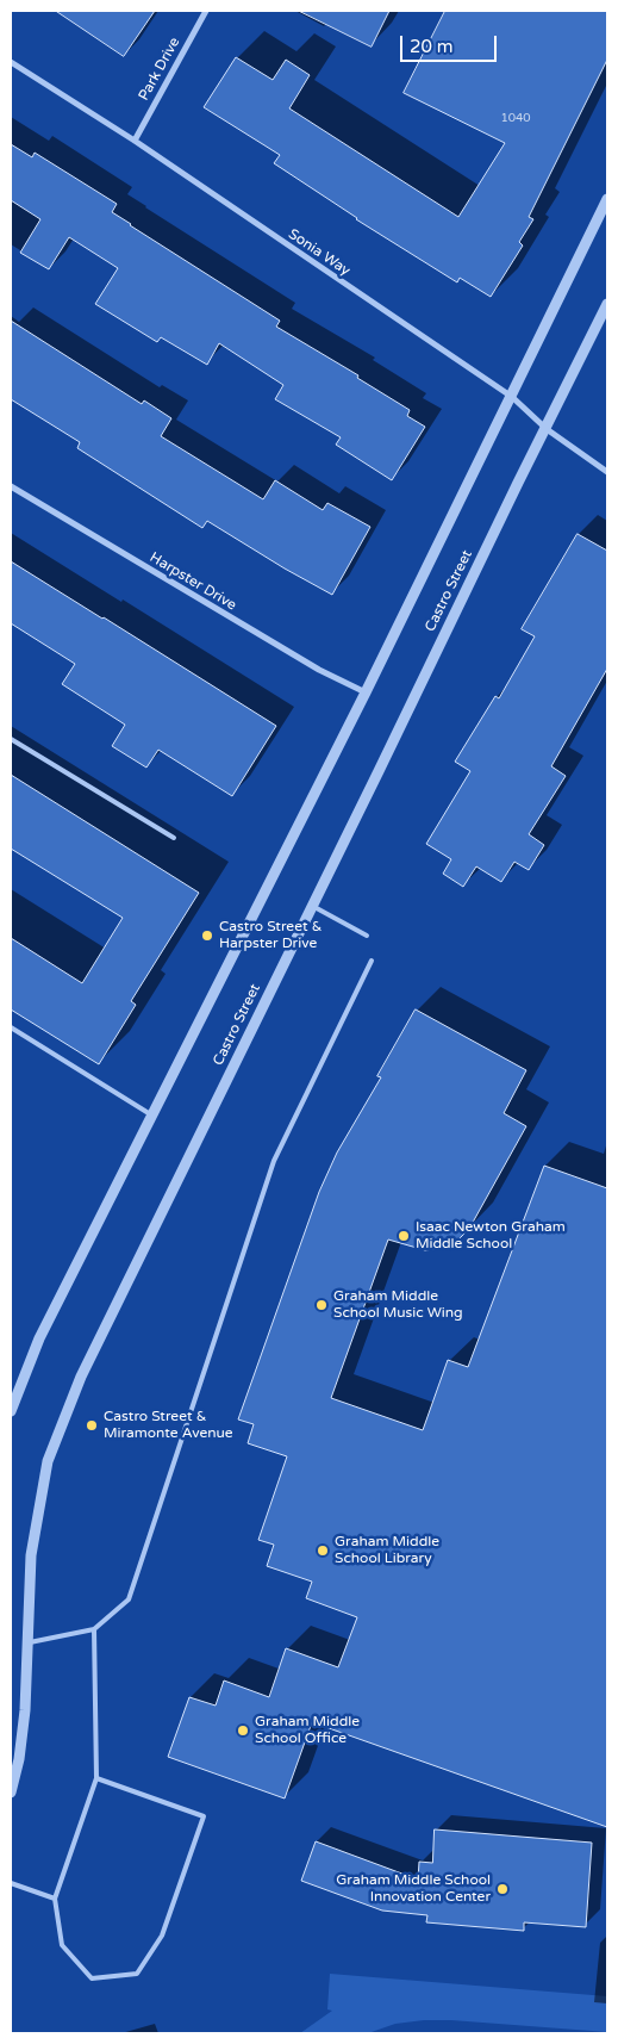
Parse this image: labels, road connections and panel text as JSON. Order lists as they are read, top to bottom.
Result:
{
  "streets": {
    "street": [
      "Park Drive",
      "Sonia Way",
      "Harpster Drive",
      "Castro Street"
    ]
  },
  "crossings": [
    ["Park Drive", "Sonia Way"],
    ["Sonia Way", "Castro Street"],
    ["Harpster Drive", "Castro Street"]
  ],
  "places": [
    "Castro Street & Harpster Drive",
    "Isaac Newton Graham Middle School",
    "Graham Middle School Music Wing",
    "Castro Street & Miramonte Avenue",
    "Graham Middle School Library",
    "Graham Middle School Office",
    "Graham Middle School Innovation Center"
  ],
  "house_numbers": ["1040"],
  "scale_bar": "20 m"
}
